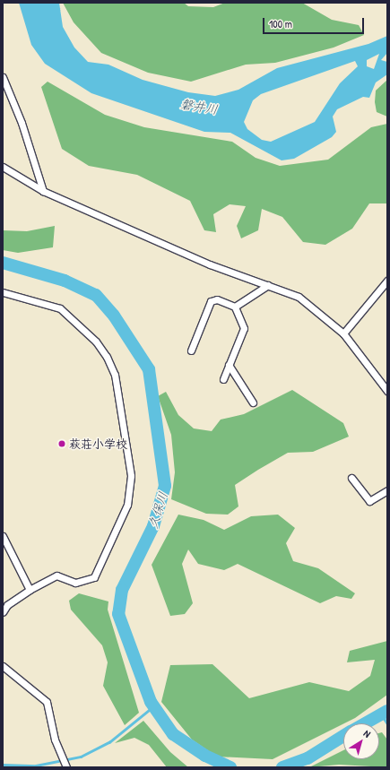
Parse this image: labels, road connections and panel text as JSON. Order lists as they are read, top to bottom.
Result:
{
  "water": ["磐井川", "久保川"],
  "places": ["萩荘小学校"],
  "scale_bar": "100 m",
  "north": "top right"
}
